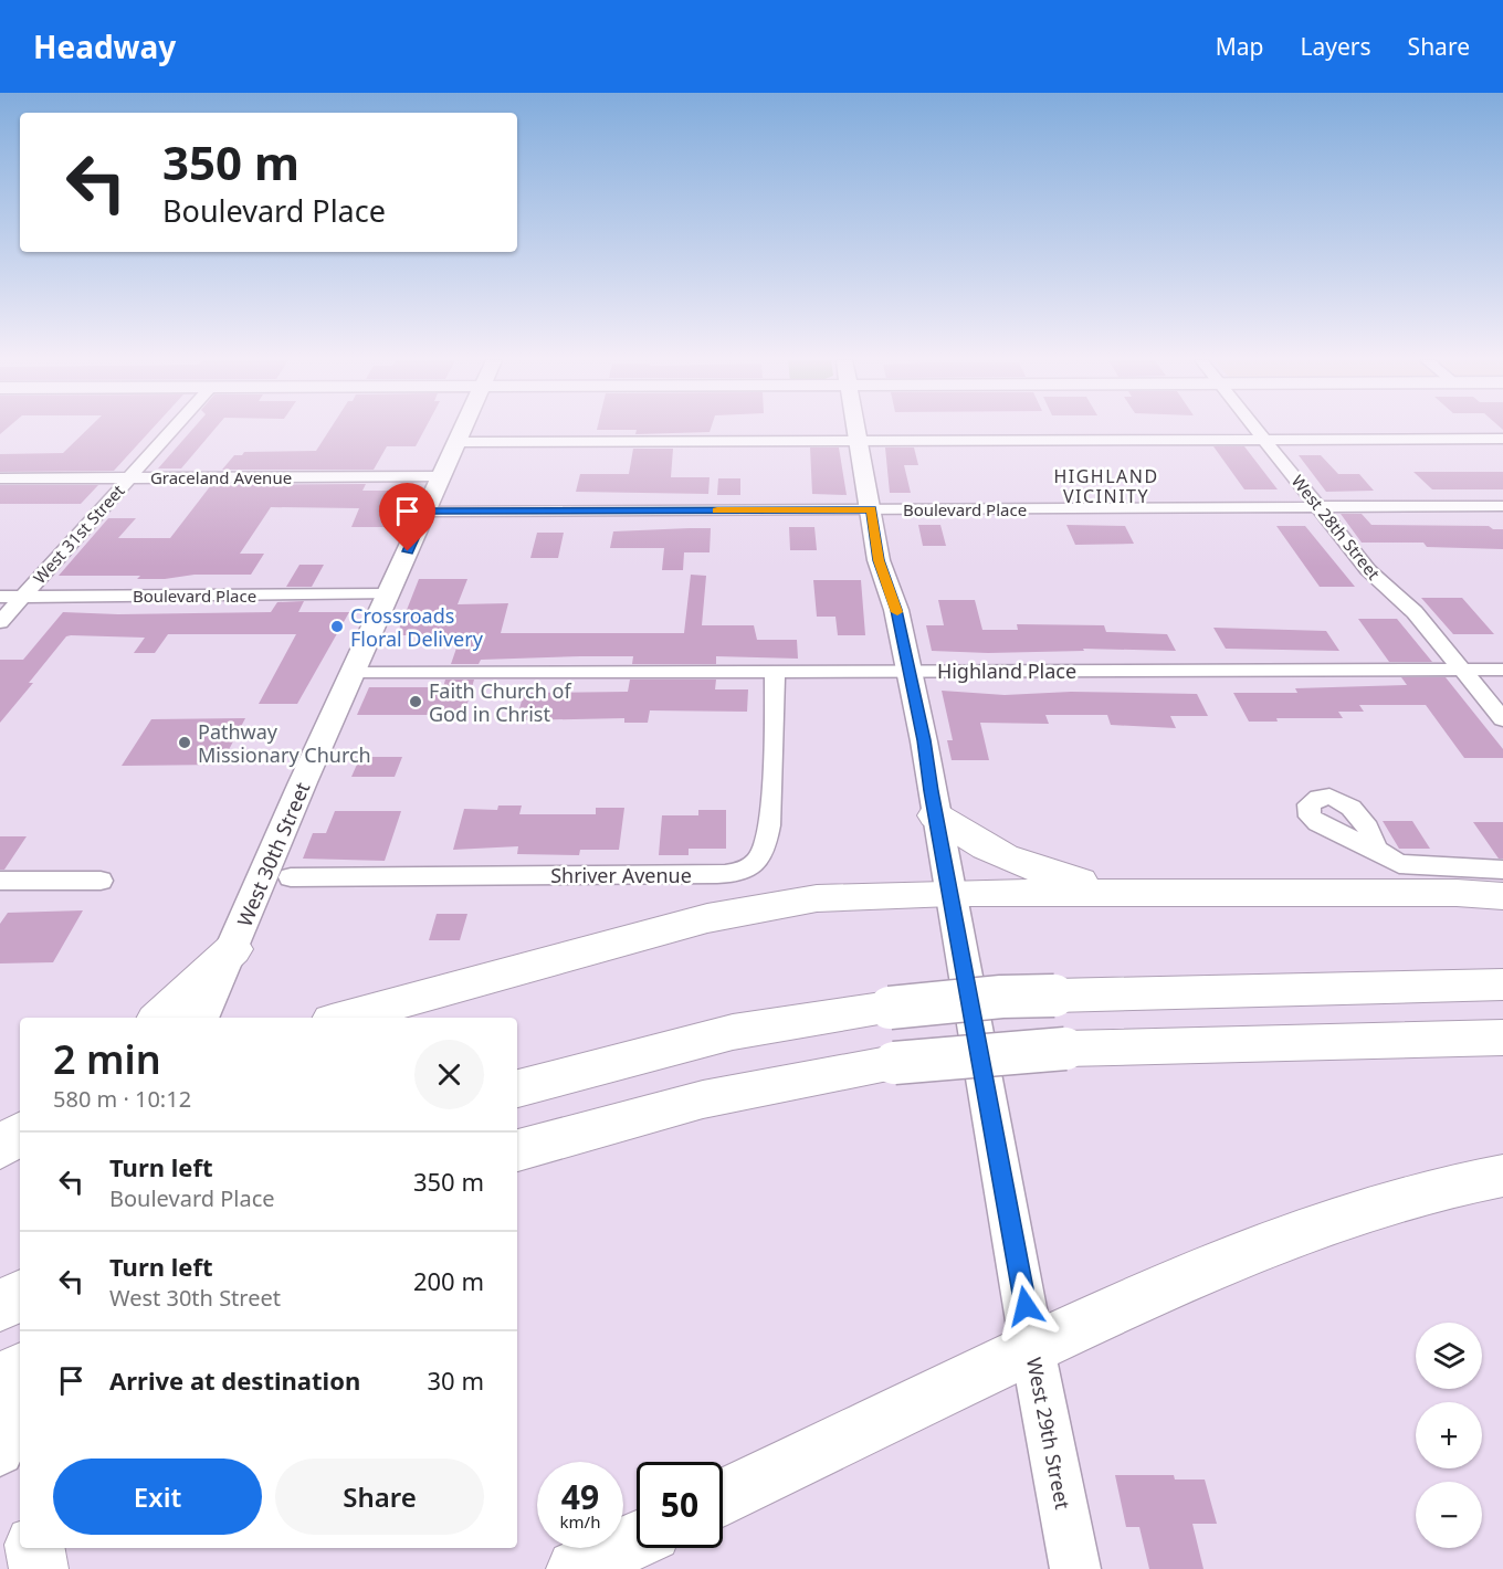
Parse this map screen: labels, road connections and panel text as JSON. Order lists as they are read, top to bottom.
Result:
{
  "streets": {
    "main road": ["West 30th Street", "West 29th Street"],
    "street": [
      "Graceland Avenue",
      "Boulevard Place",
      "West 28th Street",
      "West 31st Street",
      "Highland Place",
      "Shriver Avenue"
    ]
  },
  "crossings": [
    ["Graceland Avenue", "West 31st Street"],
    ["Graceland Avenue", "West 30th Street"],
    ["Boulevard Place", "West 28th Street"],
    ["Boulevard Place", "West 31st Street"],
    ["Boulevard Place", "West 30th Street"],
    ["Boulevard Place", "West 29th Street"],
    ["West 28th Street", "Highland Place"],
    ["Highland Place", "West 30th Street"],
    ["Highland Place", "Shriver Avenue"],
    ["Highland Place", "West 29th Street"]
  ],
  "districts": ["HIGHLAND VICINITY"],
  "places": ["Crossroads Floral Delivery", "Faith Church of God in Christ", "Pathway Missionary Church"],
  "page": {
    "header": "Headway",
    "nav": ["Map", "Layers", "Share"],
    "turn": ["350 m", "Boulevard Place"],
    "heading": ["2 min", "580 m · 10:12"],
    "list": [
      {
        "name": "Turn left",
        "note": "Boulevard Place",
        "value": "350 m"
      },
      {
        "name": "Turn left",
        "note": "West 30th Street",
        "value": "200 m"
      },
      {
        "name": "Arrive at destination",
        "value": "30 m"
      }
    ],
    "map_buttons": ["+", "−"],
    "buttons": ["Exit", "Share"],
    "speed": "49 km/h",
    "limit": "50"
  }
}
